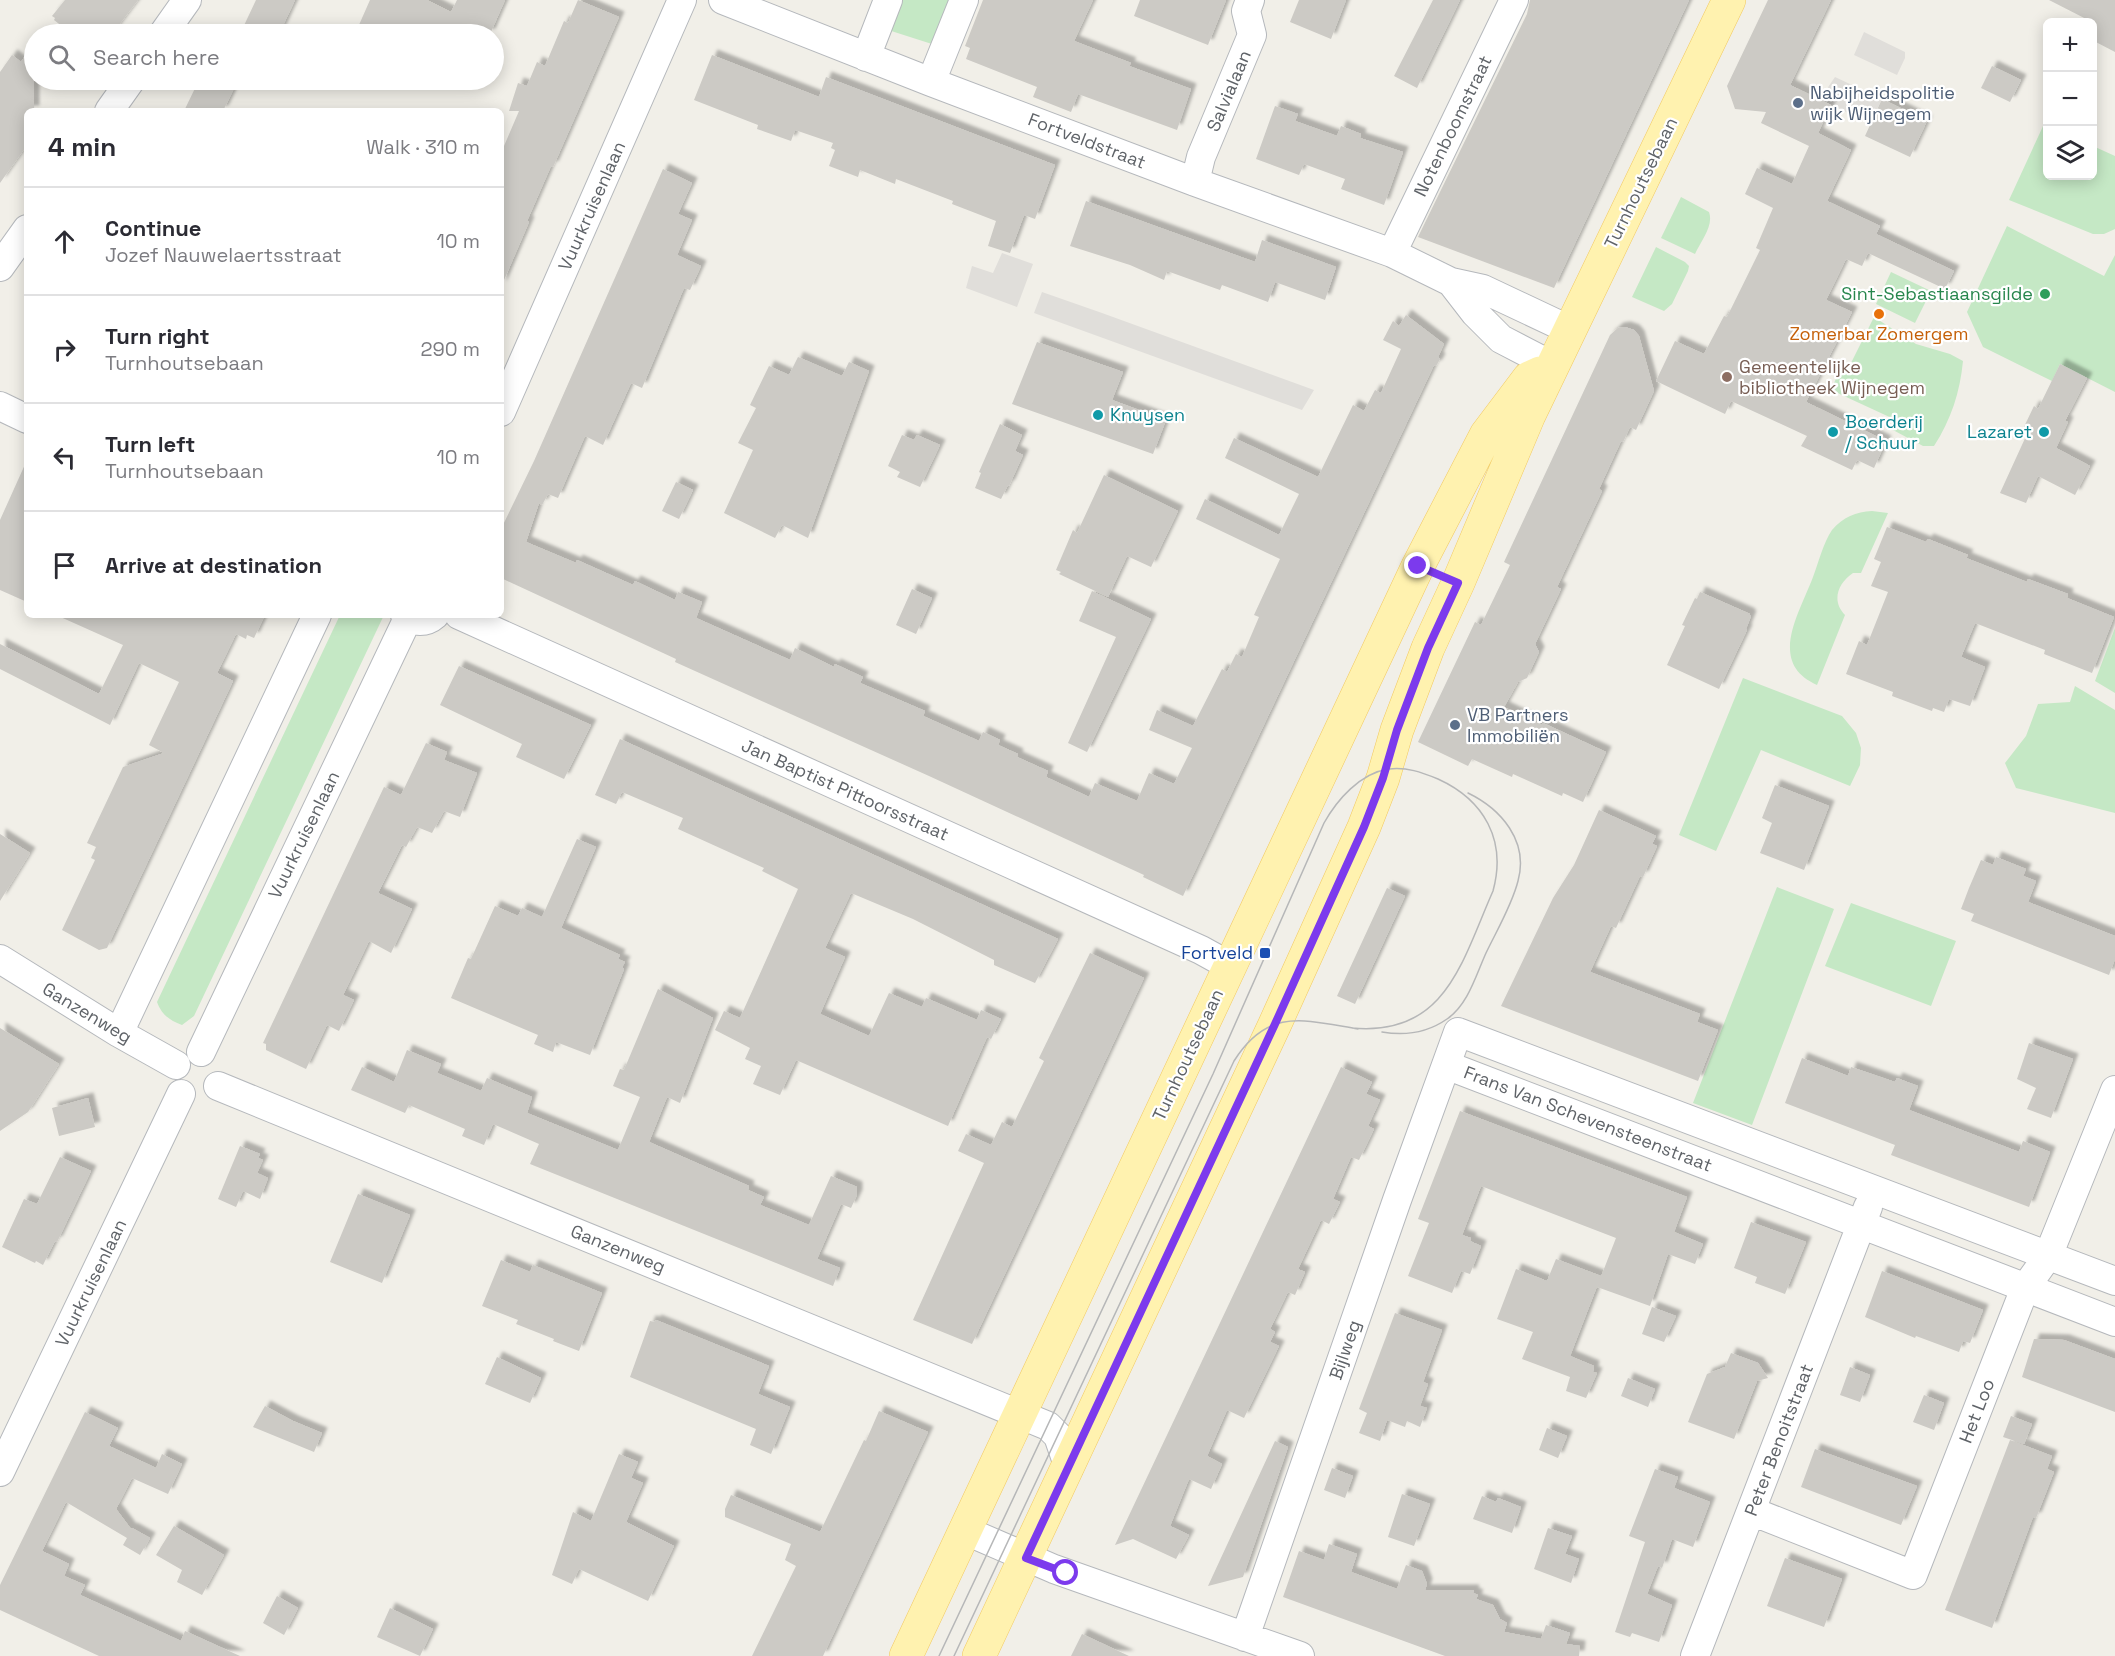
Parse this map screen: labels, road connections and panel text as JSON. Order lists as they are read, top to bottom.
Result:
{
  "streets": {
    "main road": ["Turnhoutsebaan"],
    "street": [
      "Salvialaan",
      "Notenboomstraat",
      "Fortveldstraat",
      "Vuurkruisenlaan",
      "Jan Baptist Pittoorsstraat",
      "Ganzenweg",
      "Frans Van Schevensteenstraat",
      "Bijlweg",
      "Het Loo",
      "Peter Benoitstraat"
    ]
  },
  "crossings": [
    ["Salvialaan", "Fortveldstraat"],
    ["Notenboomstraat", "Fortveldstraat"],
    ["Fortveldstraat", "Turnhoutsebaan"],
    ["Turnhoutsebaan", "Jan Baptist Pittoorsstraat"],
    ["Turnhoutsebaan", "Ganzenweg"],
    ["Vuurkruisenlaan", "Ganzenweg"],
    ["Frans Van Schevensteenstraat", "Bijlweg"],
    ["Frans Van Schevensteenstraat", "Het Loo"],
    ["Frans Van Schevensteenstraat", "Peter Benoitstraat"],
    ["Het Loo", "Peter Benoitstraat"]
  ],
  "places": {
    "other": [
      "Nabijheidspolitie wijk Wijnegem",
      "Sint-Sebastiaansgilde",
      "Zomerbar Zomergem",
      "Gemeentelijke bibliotheek Wijnegem",
      "Knuysen",
      "Boerderij / Schuur",
      "Lazaret",
      "VB Partners Immobiliën"
    ],
    "transit": ["Fortveld"]
  },
  "page": {
    "map_buttons": ["+", "−"],
    "search": "Search here",
    "heading": ["4 min", "Walk · 310 m"],
    "list": [
      ["Continue", "Jozef Nauwelaertsstraat", "10 m"],
      ["Turn right", "Turnhoutsebaan", "290 m"],
      ["Turn left", "Turnhoutsebaan", "10 m"],
      "Arrive at destination"
    ]
  }
}
